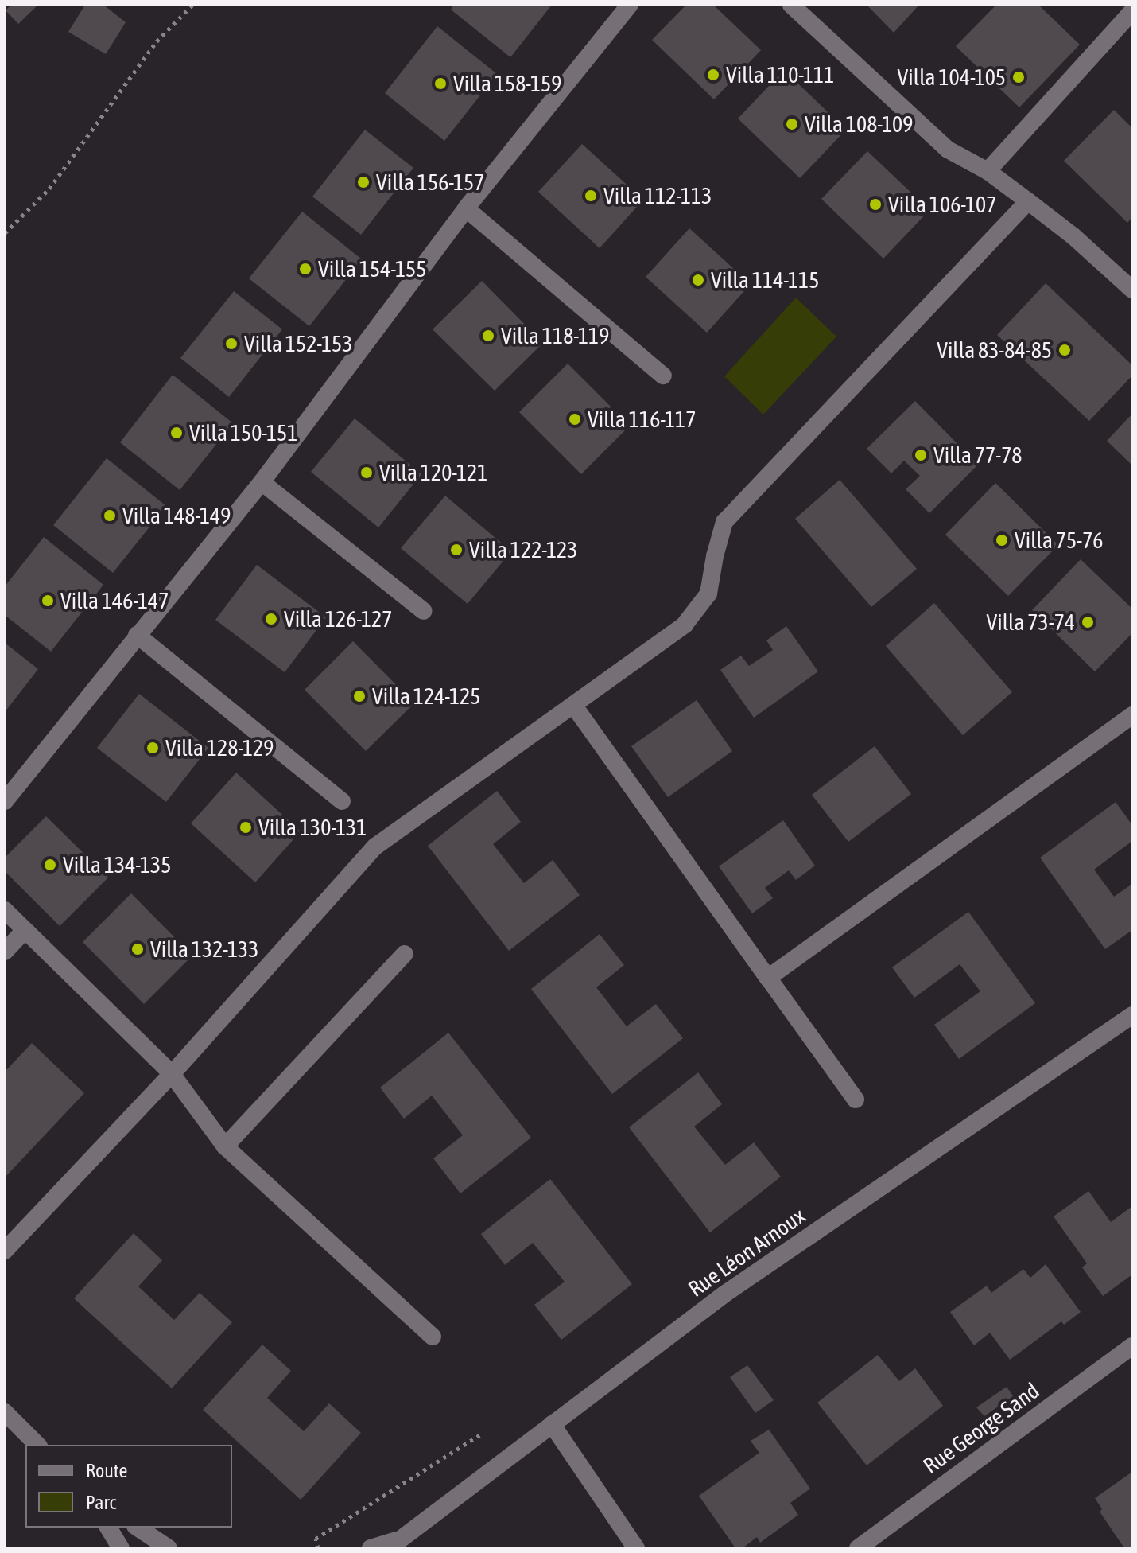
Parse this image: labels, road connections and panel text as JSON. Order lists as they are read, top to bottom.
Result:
{
  "streets": {
    "street": ["Rue Léon Arnoux", "Rue George Sand"]
  },
  "places": [
    "Villa 110-111",
    "Villa 104-105",
    "Villa 158-159",
    "Villa 108-109",
    "Villa 156-157",
    "Villa 112-113",
    "Villa 106-107",
    "Villa 154-155",
    "Villa 114-115",
    "Villa 118-119",
    "Villa 152-153",
    "Villa 83-84-85",
    "Villa 116-117",
    "Villa 150-151",
    "Villa 77-78",
    "Villa 120-121",
    "Villa 148-149",
    "Villa 75-76",
    "Villa 122-123",
    "Villa 146-147",
    "Villa 126-127",
    "Villa 73-74",
    "Villa 124-125",
    "Villa 128-129",
    "Villa 130-131",
    "Villa 134-135",
    "Villa 132-133"
  ],
  "legend": ["Route", "Parc"]
}
